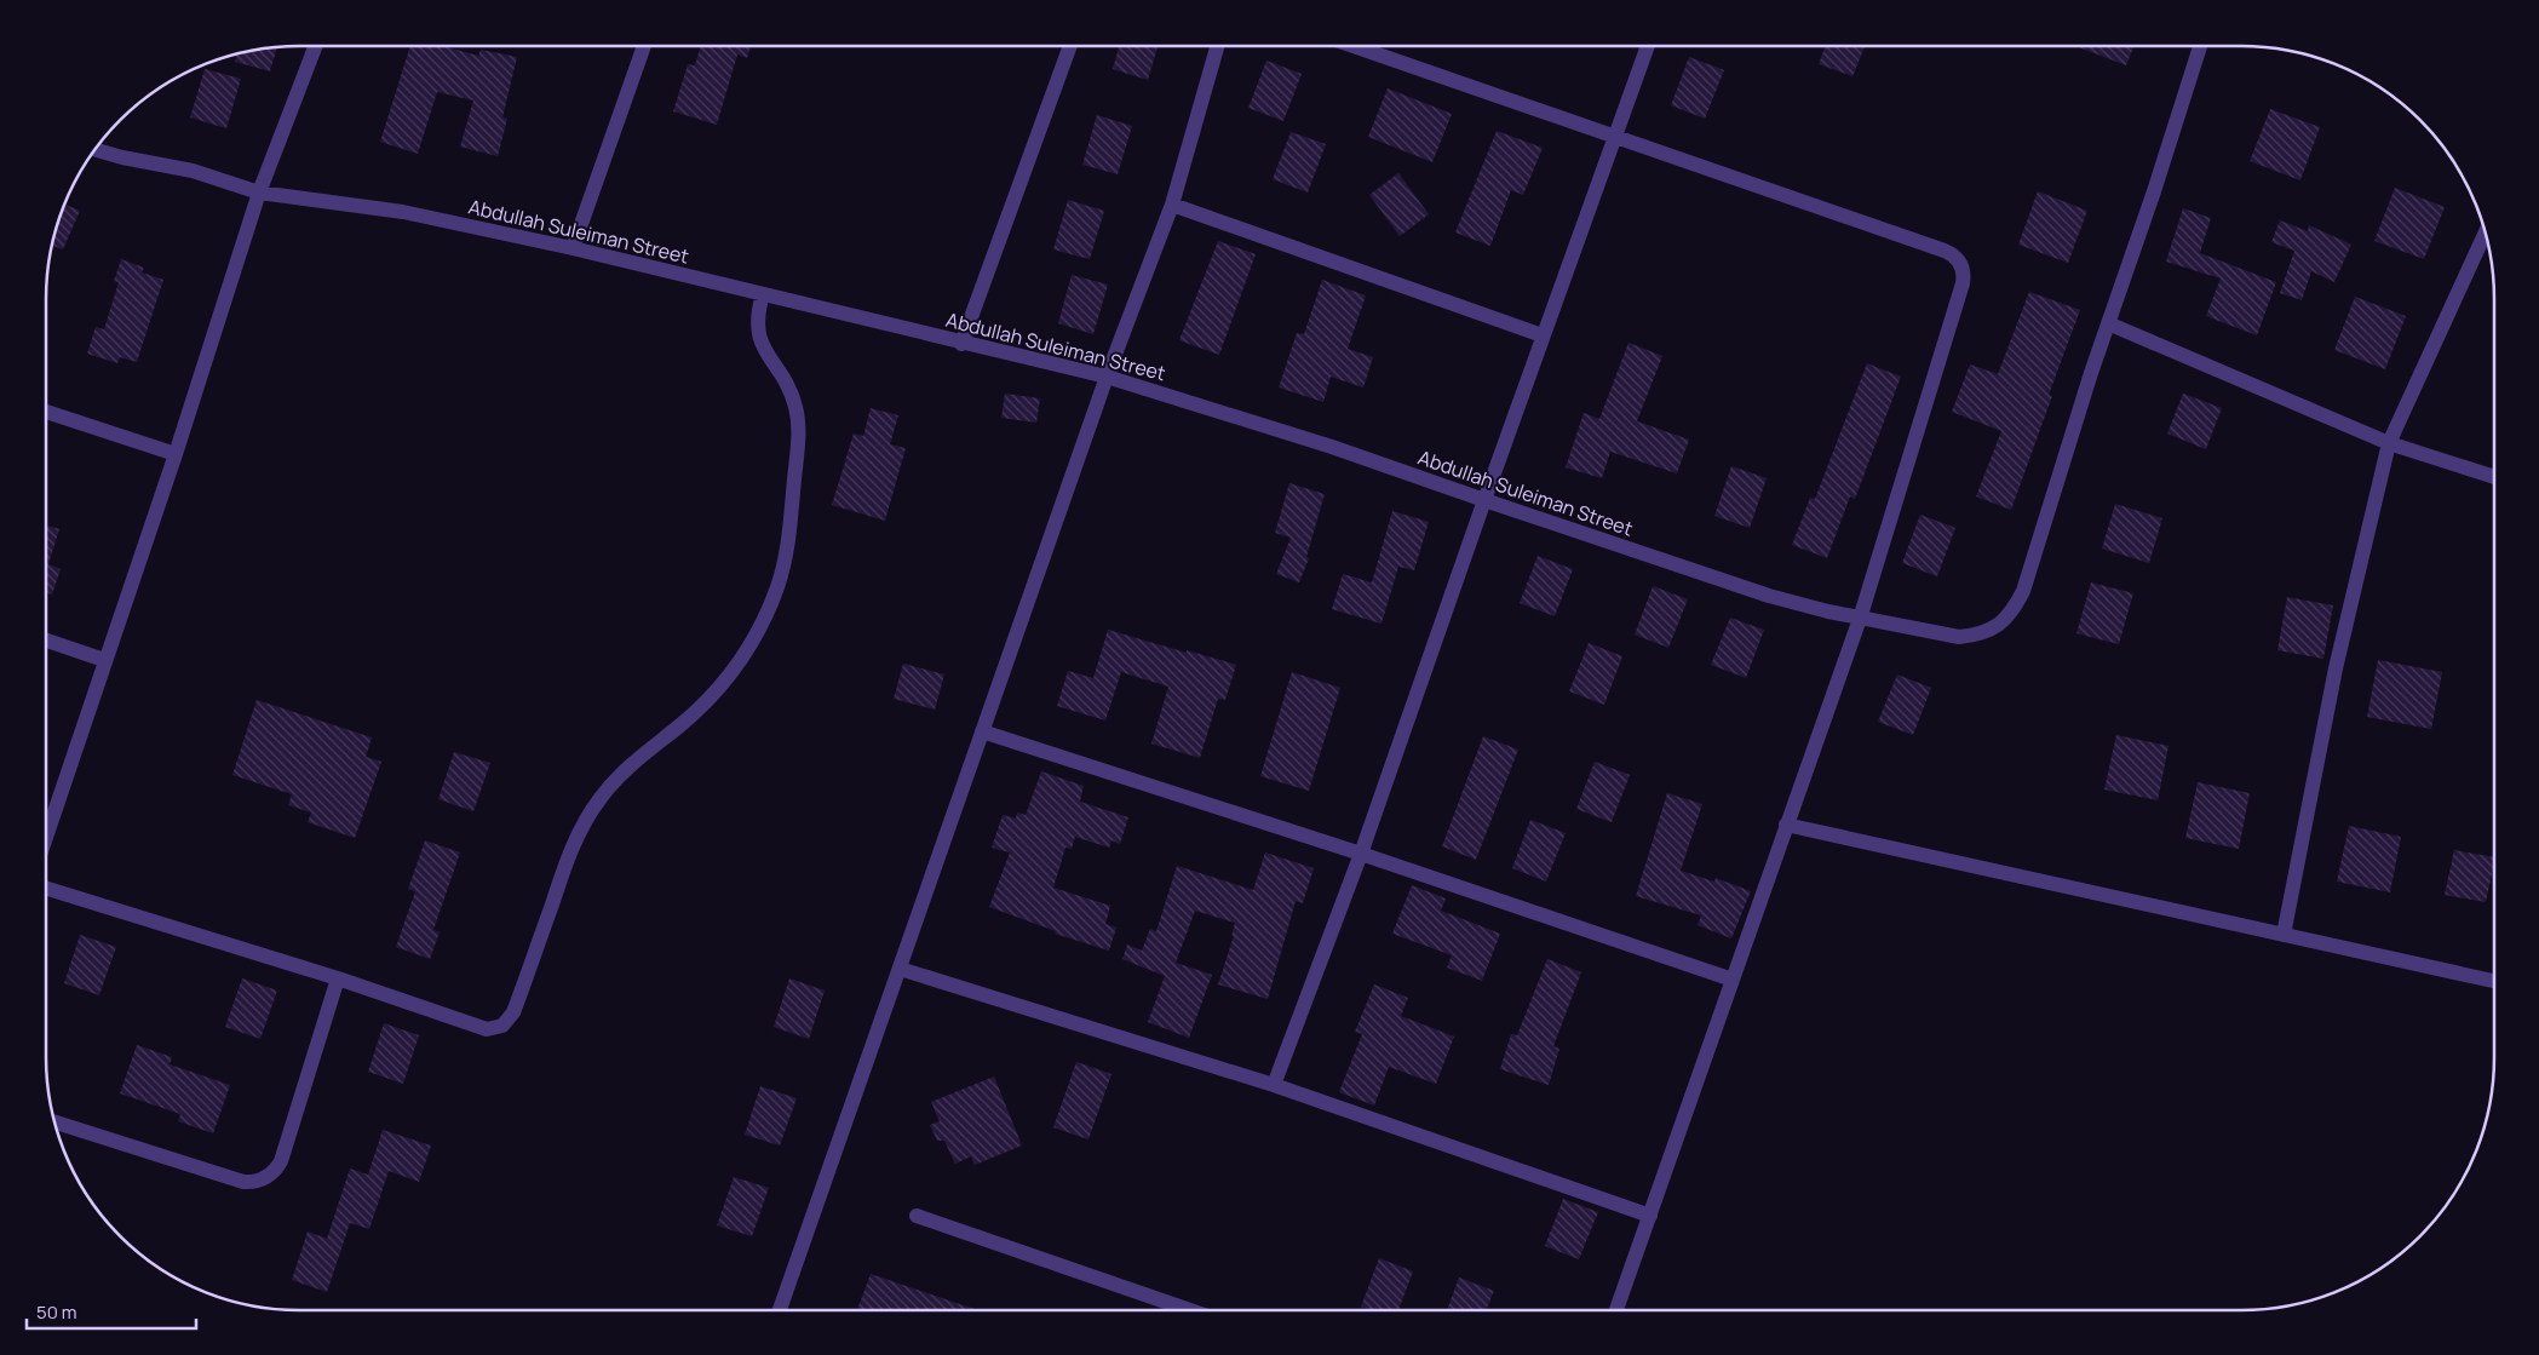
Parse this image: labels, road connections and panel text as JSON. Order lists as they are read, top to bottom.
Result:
{
  "streets": {
    "street": ["Abdullah Suleiman Street"]
  },
  "scale_bar": "50 m"
}
